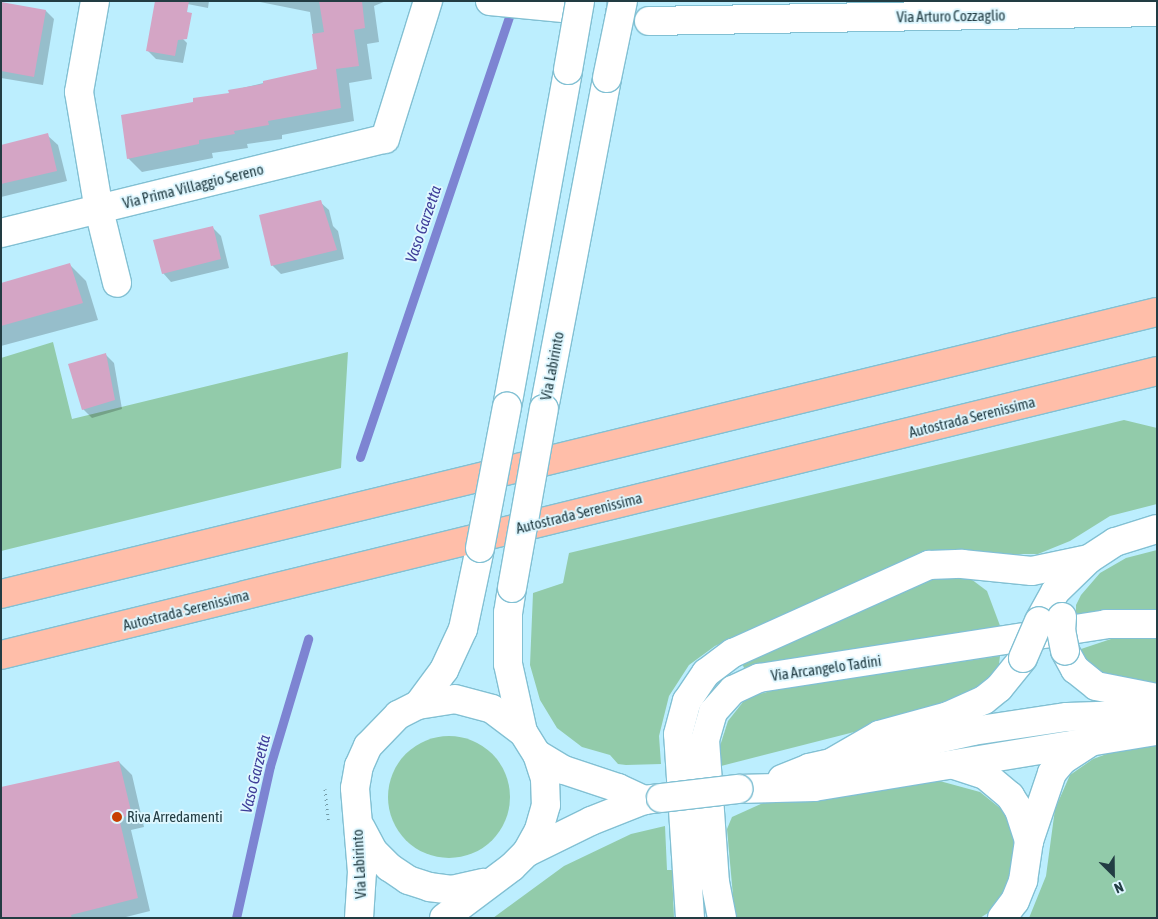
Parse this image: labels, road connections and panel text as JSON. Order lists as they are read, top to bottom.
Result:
{
  "streets": {
    "highway": ["Autostrada Serenissima"],
    "street": [
      "Via Arturo Cozzaglio",
      "Via Prima Villaggio Sereno",
      "Via Labirinto",
      "Via Arcangelo Tadini"
    ]
  },
  "water": ["Vaso Garzetta"],
  "places": ["Riva Arredamenti"],
  "north": "bottom right"
}
